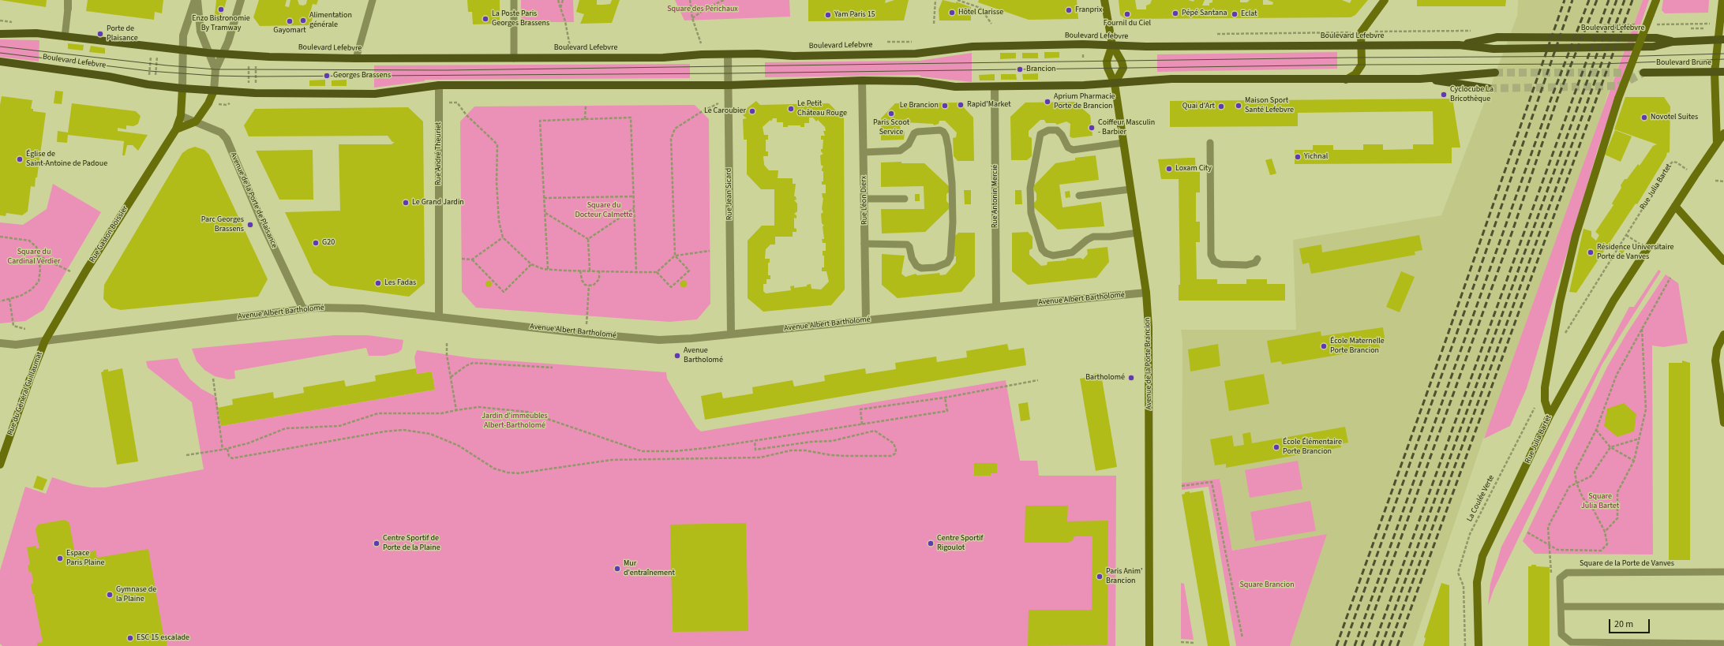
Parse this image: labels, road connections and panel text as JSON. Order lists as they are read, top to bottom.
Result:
{
  "streets": {
    "main road": [
      "Boulevard Lefebvre",
      "Boulevard Brune",
      "Rue Julia Bartet",
      "Rue Gaston Boissier",
      "Avenue de la Porte Brancion",
      "Rue du Général Guillaumat"
    ],
    "street": [
      "Rue André Theuriet",
      "Rue Jean Sicard",
      "Rue Antonin Mercié",
      "Avenue de la Porte de Plaisance",
      "Rue Léon Dierx",
      "Avenue Albert Bartholomé"
    ],
    "lane": ["Square de la Porte de Vanves"],
    "path": ["La Coulée Verte"]
  },
  "crossings": [
    ["Boulevard Lefebvre", "Rue André Theuriet"],
    ["Boulevard Lefebvre", "Rue Jean Sicard"],
    ["Boulevard Lefebvre", "Rue Antonin Mercié"],
    ["Boulevard Lefebvre", "Rue Léon Dierx"],
    ["Boulevard Lefebvre", "Rue Gaston Boissier"],
    ["Boulevard Lefebvre", "Avenue de la Porte Brancion"],
    ["Rue André Theuriet", "Avenue Albert Bartholomé"],
    ["Rue Jean Sicard", "Avenue Albert Bartholomé"],
    ["Rue Antonin Mercié", "Avenue Albert Bartholomé"],
    ["Avenue de la Porte de Plaisance", "Rue Gaston Boissier"],
    ["Avenue de la Porte de Plaisance", "Avenue Albert Bartholomé"],
    ["Rue Léon Dierx", "Avenue Albert Bartholomé"],
    ["Rue Gaston Boissier", "Avenue Albert Bartholomé"],
    ["Rue Gaston Boissier", "Rue du Général Guillaumat"],
    ["Avenue Albert Bartholomé", "Avenue de la Porte Brancion"],
    ["Avenue Albert Bartholomé", "Rue du Général Guillaumat"]
  ],
  "parks": [
    "Square des Périchaux",
    "Square du Docteur Calmette",
    "Square du Cardinal Verdier",
    "Jardin d'immeubles Albert-Bartholomé",
    "Square Julia Bartet",
    "Square Brancion"
  ],
  "places": [
    "Enzo Bistronomie By Tramway",
    "Franprix",
    "Hôtel Clarisse",
    "Pépé Santana",
    "Fournil du Ciel",
    "Eclat",
    "Yam Paris 15",
    "La Poste Paris Georges Brassens",
    "Alimentation générale",
    "Gayomart",
    "Porte de Plaisance",
    "Brancion",
    "Georges Brassens",
    "Cyclocube La Bricothèque",
    "Aprium Pharmacie Porte de Brancion",
    "Rapid'Market",
    "Le Brancion",
    "Maison Sport Santé Lefebvre",
    "Quai d'Art",
    "Le Petit Château Rouge",
    "Le Caroubier",
    "Paris Scoot Service",
    "Novotel Suites",
    "Coiffeur Masculin - Barbier",
    "Yichnal",
    "Église de Saint-Antoine de Padoue",
    "Loxam City",
    "Le Grand Jardin",
    "Parc Georges Brassens",
    "G20",
    "Résidence Universitaire Porte de Vanves",
    "Les Fadas",
    "École Maternelle Porte Brancion",
    "Avenue Bartholomé",
    "Bartholomé",
    "École Élémentaire Porte Brancion",
    "Centre Sportif de Porte de la Plaine",
    "Centre Sportif Rigoulot",
    "Espace Paris Plaine",
    "Mur d'entraînement",
    "Paris Anim' Brancion",
    "Gymnase de la Plaine",
    "ESC 15 escalade"
  ],
  "scale_bar": "20 m"
}
